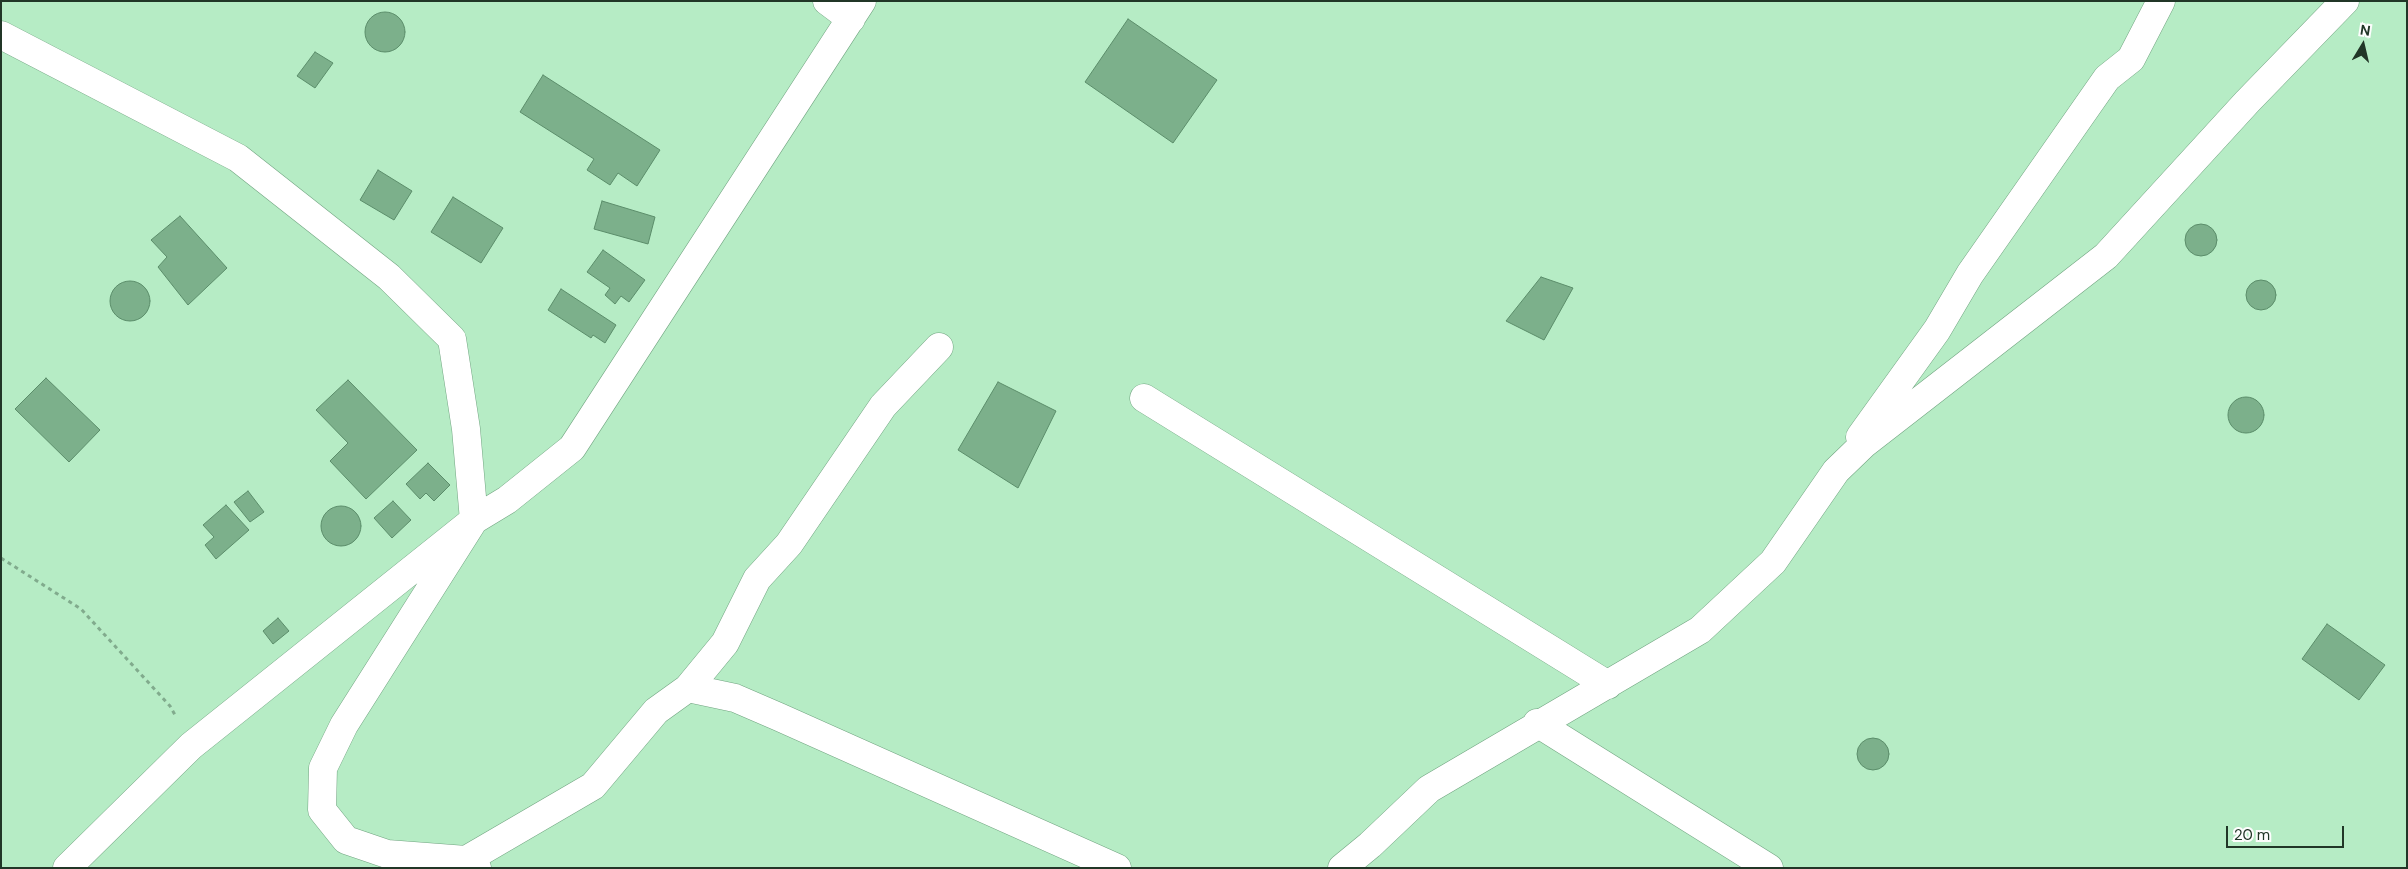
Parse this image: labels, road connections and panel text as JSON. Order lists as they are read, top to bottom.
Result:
{
  "scale_bar": "20 m",
  "north": "top"
}
